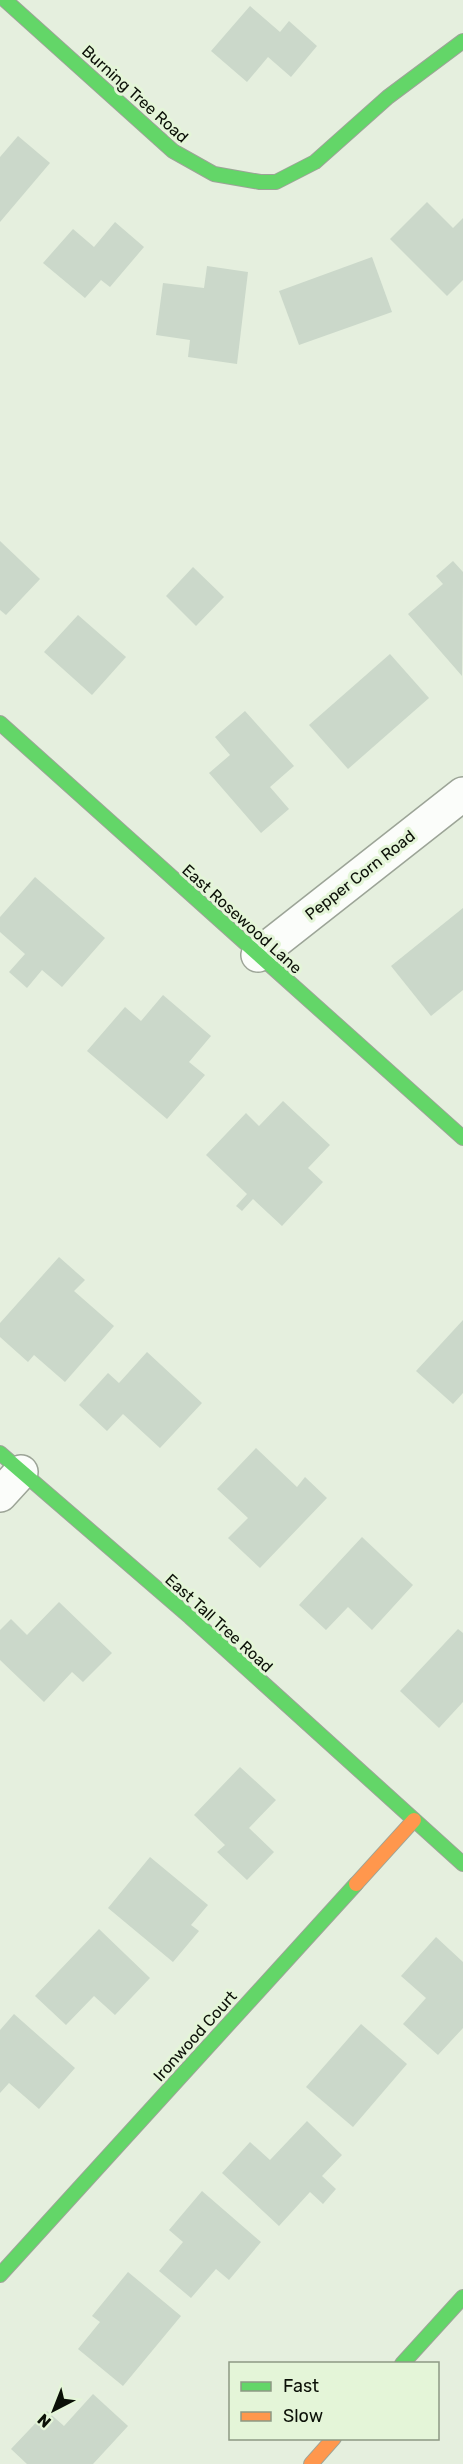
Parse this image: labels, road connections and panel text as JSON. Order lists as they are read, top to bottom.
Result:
{
  "streets": {
    "street": [
      "Burning Tree Road",
      "Pepper Corn Road",
      "East Rosewood Lane",
      "East Tall Tree Road",
      "Ironwood Court"
    ]
  },
  "crossings": [
    ["Pepper Corn Road", "East Rosewood Lane"],
    ["East Tall Tree Road", "Ironwood Court"]
  ],
  "legend": ["Fast", "Slow"],
  "north": "bottom left"
}
